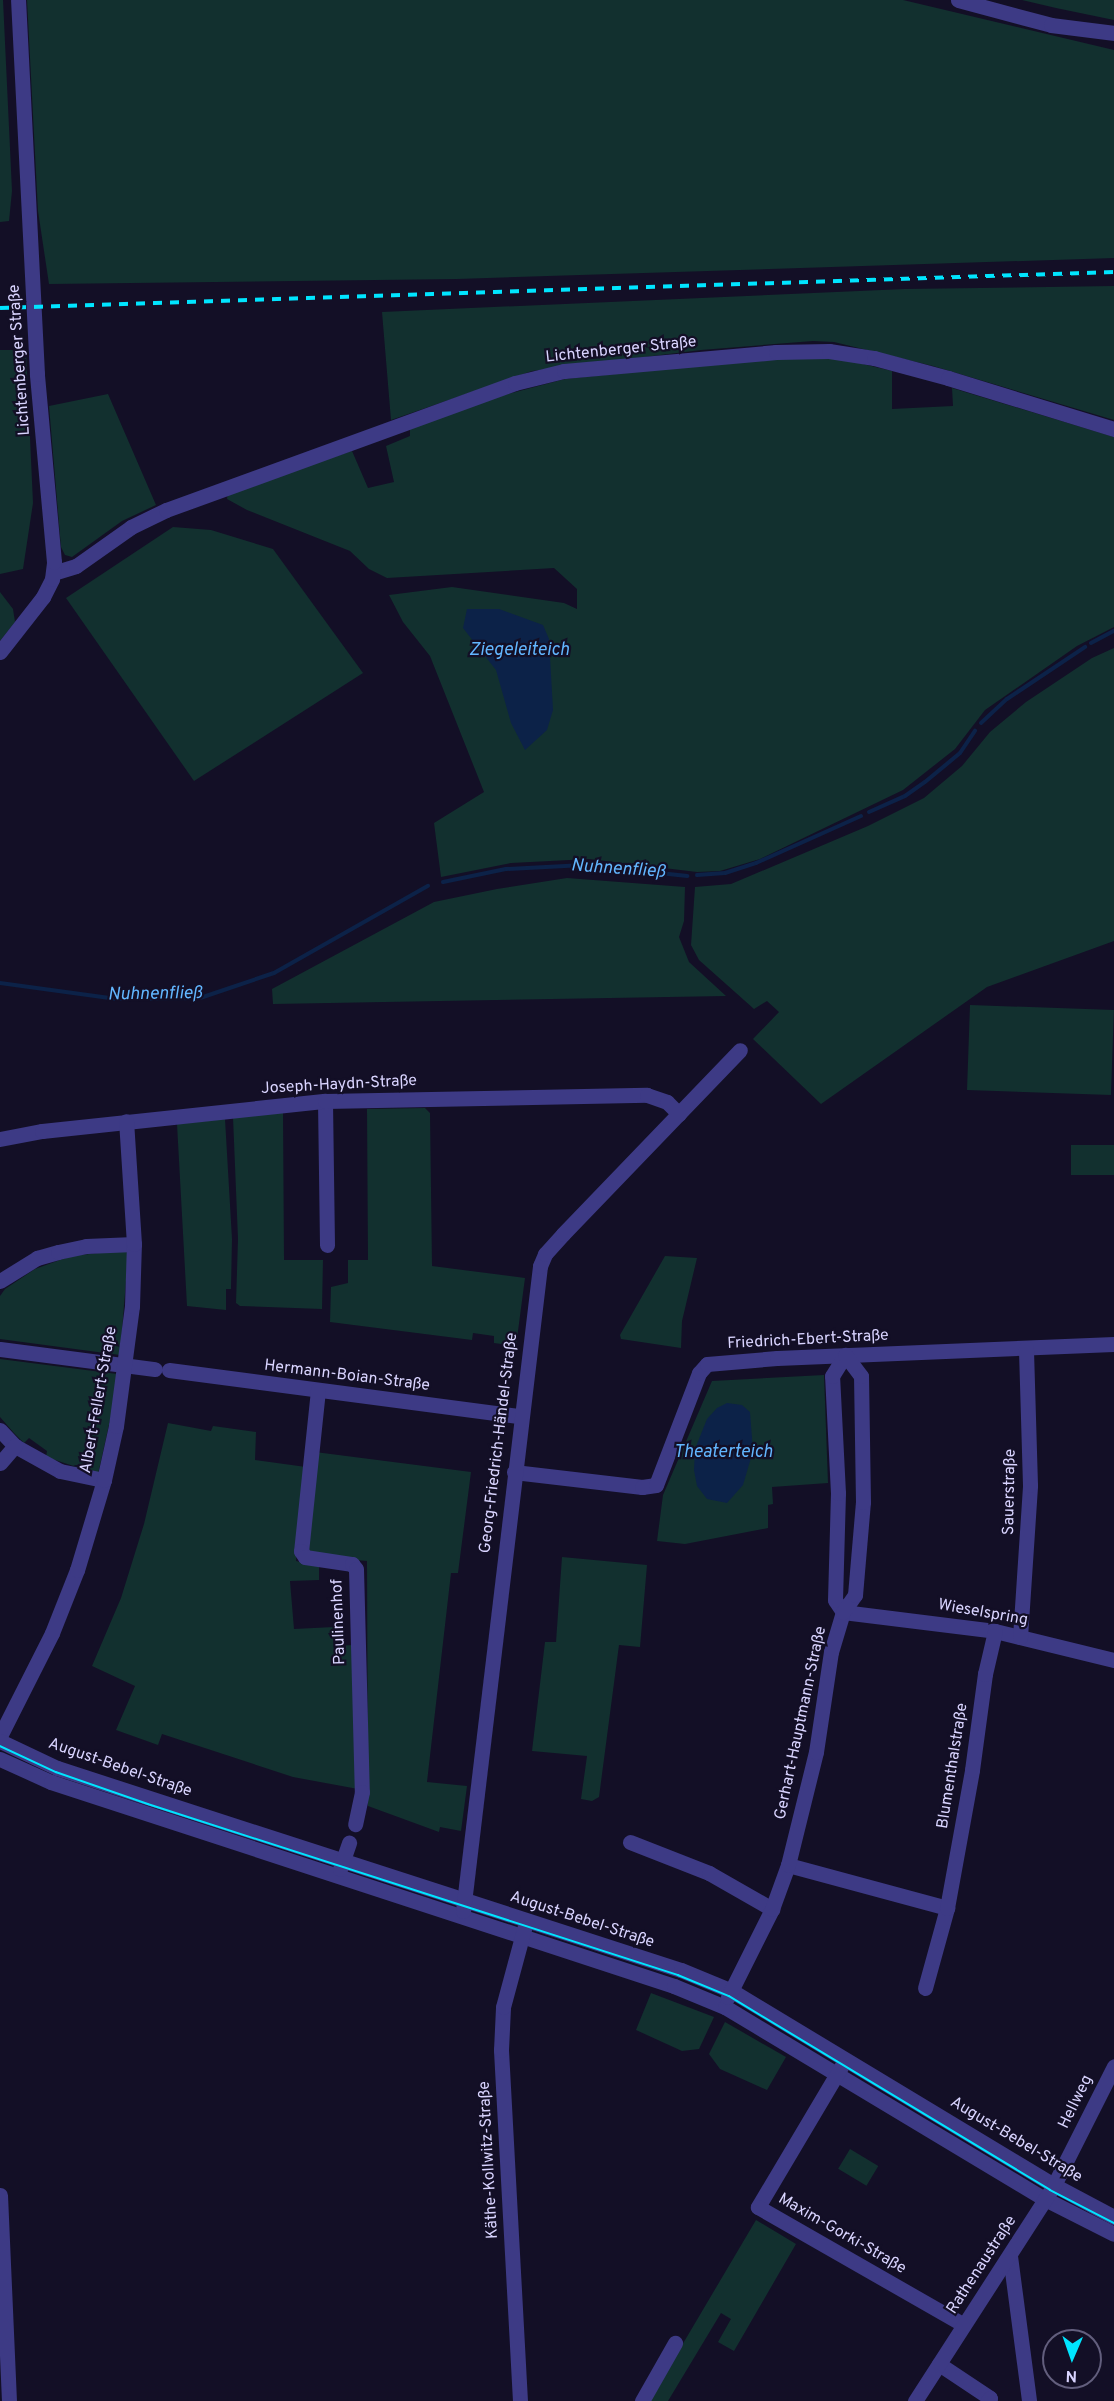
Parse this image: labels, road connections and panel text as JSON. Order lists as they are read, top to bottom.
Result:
{
  "streets": {
    "street": [
      "Lichtenberger Straße",
      "Joseph-Haydn-Straße",
      "Friedrich-Ebert-Straße",
      "Hermann-Boian-Straße",
      "Albert-Fellert-Straße",
      "Georg-Friedrich-Händel-Straße",
      "Sauerstraße",
      "Wieselspring",
      "Paulinenhof",
      "Gerhart-Hauptmann-Straße",
      "Blumenthalstraße",
      "August-Bebel-Straße",
      "Hellweg",
      "Käthe-Kollwitz-Straße",
      "Maxim-Gorki-Straße",
      "Rathenaustraße"
    ]
  },
  "crossings": [
    ["Joseph-Haydn-Straße", "Albert-Fellert-Straße"],
    ["Joseph-Haydn-Straße", "Georg-Friedrich-Händel-Straße"],
    ["Friedrich-Ebert-Straße", "Georg-Friedrich-Händel-Straße"],
    ["Friedrich-Ebert-Straße", "Sauerstraße"],
    ["Friedrich-Ebert-Straße", "Gerhart-Hauptmann-Straße"],
    ["Hermann-Boian-Straße", "Albert-Fellert-Straße"],
    ["Hermann-Boian-Straße", "Georg-Friedrich-Händel-Straße"],
    ["Hermann-Boian-Straße", "Paulinenhof"],
    ["Georg-Friedrich-Händel-Straße", "August-Bebel-Straße"],
    ["Sauerstraße", "Wieselspring"],
    ["Wieselspring", "Gerhart-Hauptmann-Straße"],
    ["Wieselspring", "Blumenthalstraße"],
    ["Gerhart-Hauptmann-Straße", "August-Bebel-Straße"],
    ["August-Bebel-Straße", "Hellweg"],
    ["August-Bebel-Straße", "Käthe-Kollwitz-Straße"],
    ["August-Bebel-Straße", "Maxim-Gorki-Straße"],
    ["August-Bebel-Straße", "Rathenaustraße"],
    ["Hellweg", "Rathenaustraße"],
    ["Maxim-Gorki-Straße", "Rathenaustraße"]
  ],
  "water": ["Ziegeleiteich", "Nuhnenfließ", "Theaterteich"],
  "north": "bottom"
}
